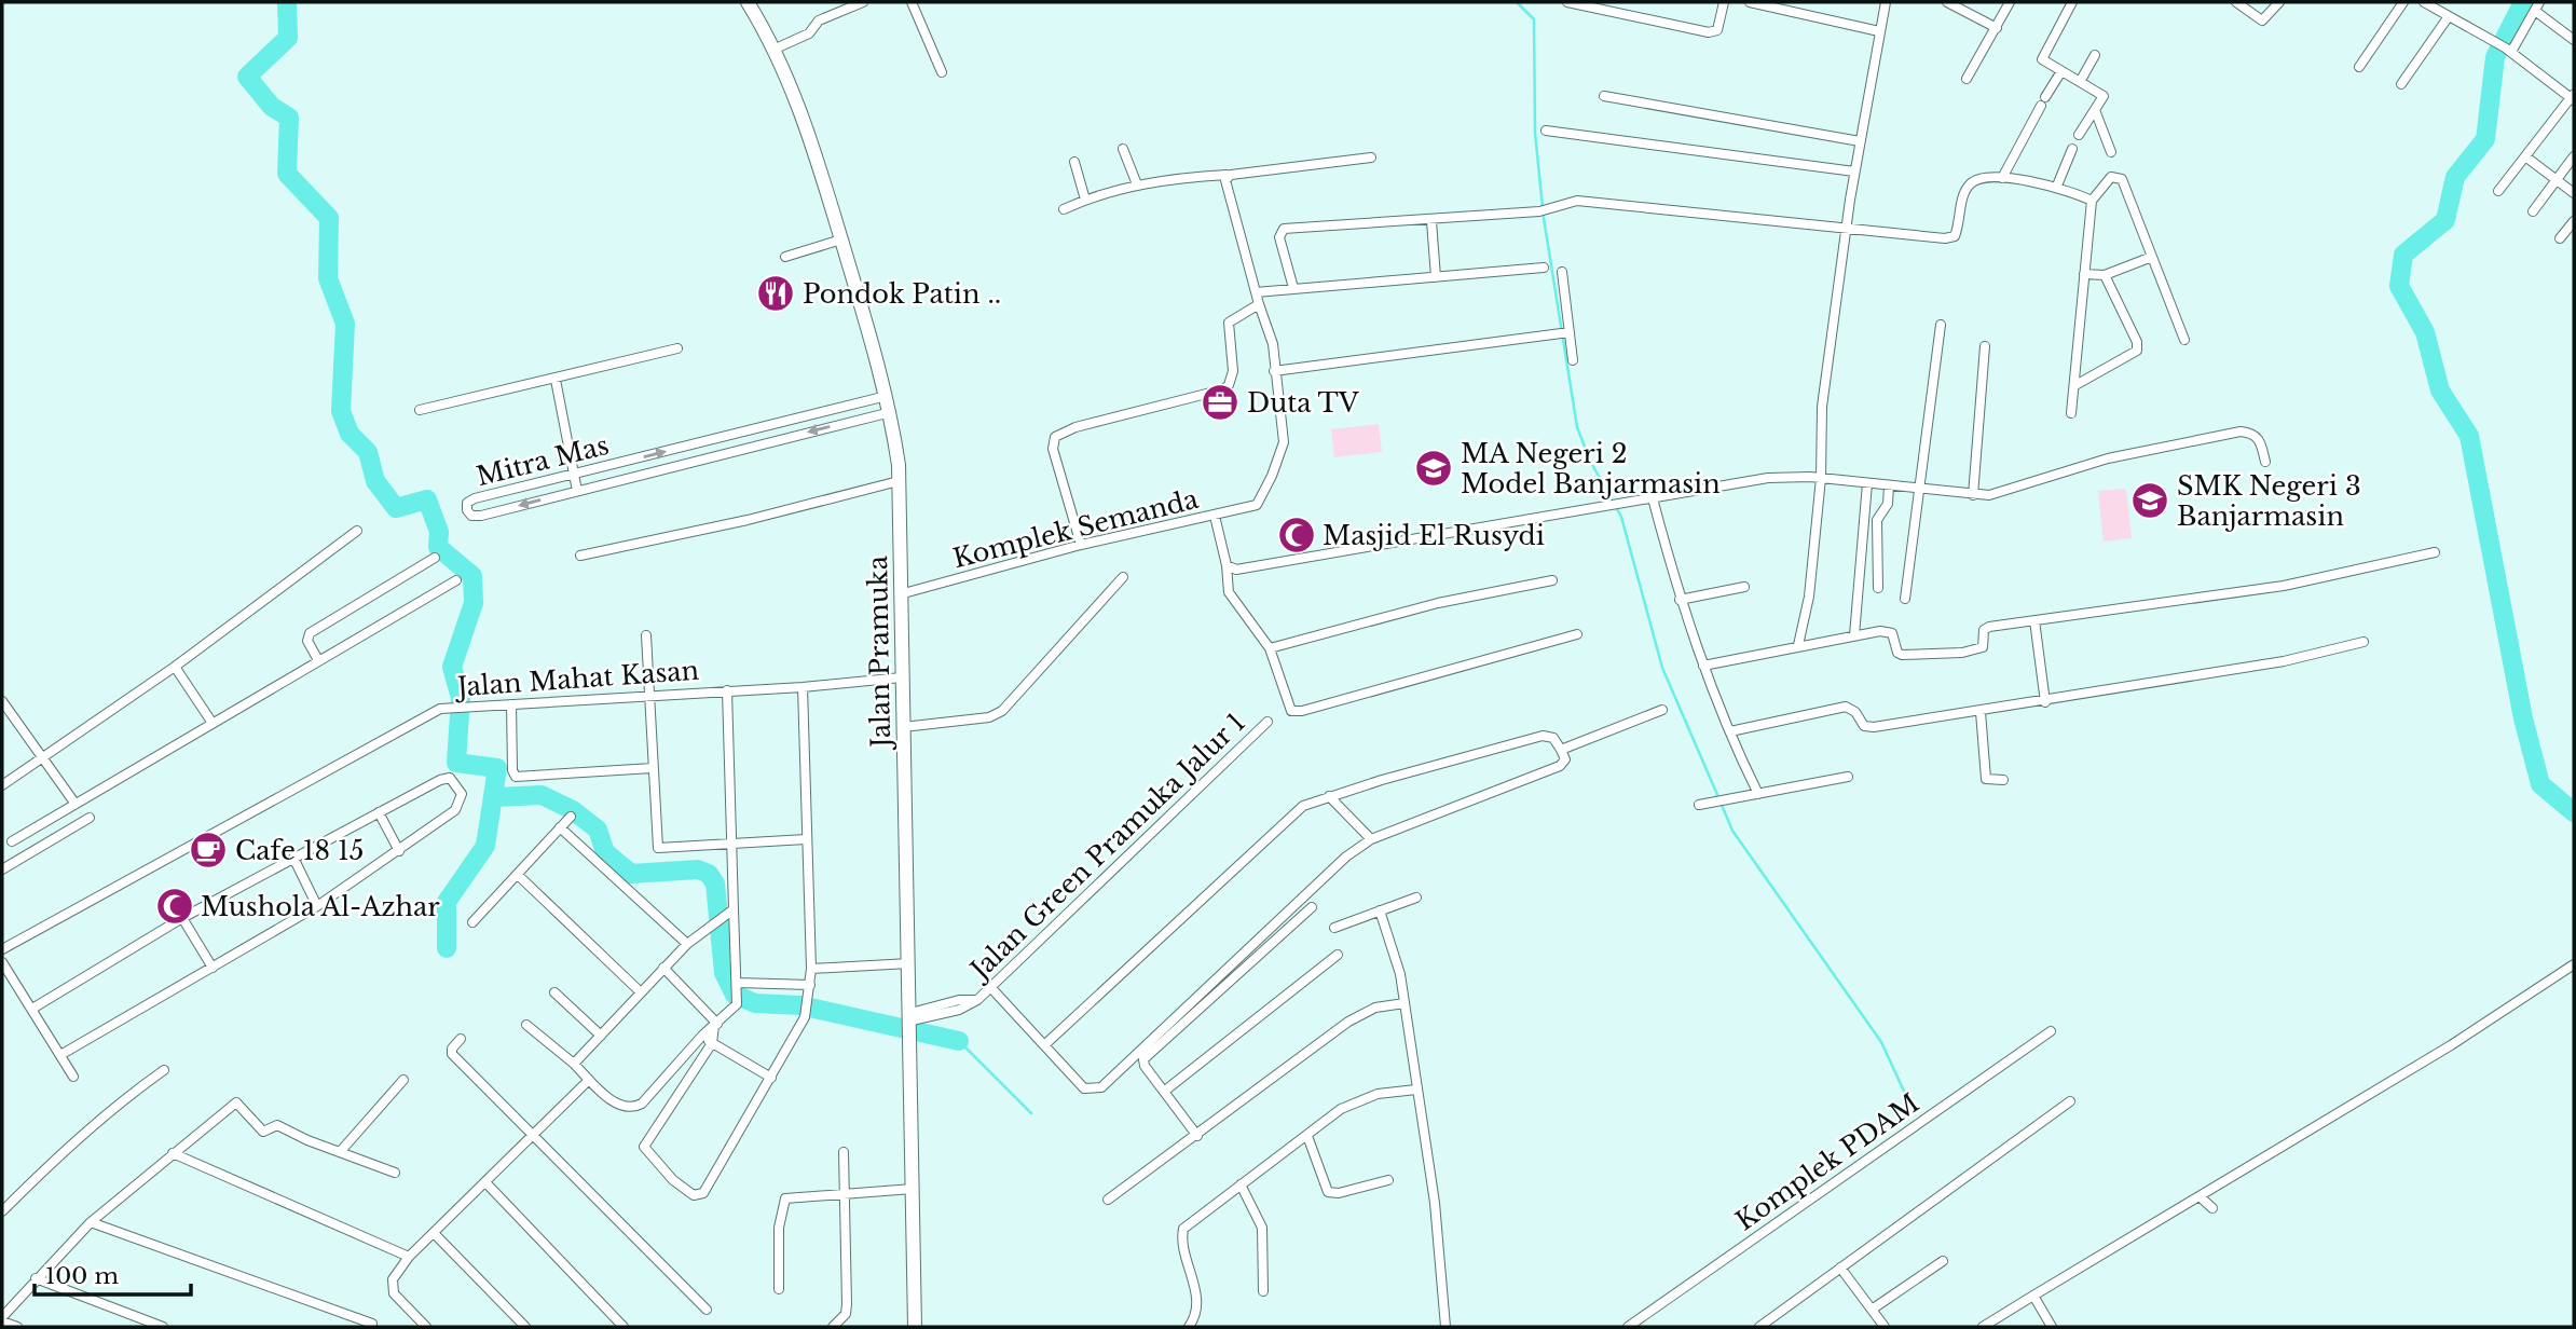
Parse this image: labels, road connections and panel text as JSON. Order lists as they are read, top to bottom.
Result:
{
  "streets": {
    "main road": ["Jalan Pramuka"],
    "street": [
      "Mitra Mas",
      "Komplek Semanda",
      "Jalan Mahat Kasan",
      "Jalan Green Pramuka Jalur 1",
      "Komplek PDAM"
    ]
  },
  "crossings": [
    ["Mitra Mas", "Jalan Pramuka"],
    ["Komplek Semanda", "Jalan Pramuka"],
    ["Jalan Pramuka", "Jalan Mahat Kasan"],
    ["Jalan Pramuka", "Jalan Green Pramuka Jalur 1"]
  ],
  "places": {
    "restaurant": ["Pondok Patin .."],
    "office": ["Duta TV"],
    "school or university": ["MA Negeri 2 Model Banjarmasin", "SMK Negeri 3 Banjarmasin"],
    "mosque": ["Masjid El Rusydi", "Mushola Al-Azhar"],
    "cafe": ["Cafe 18 15"]
  },
  "scale_bar": "100 m"
}
